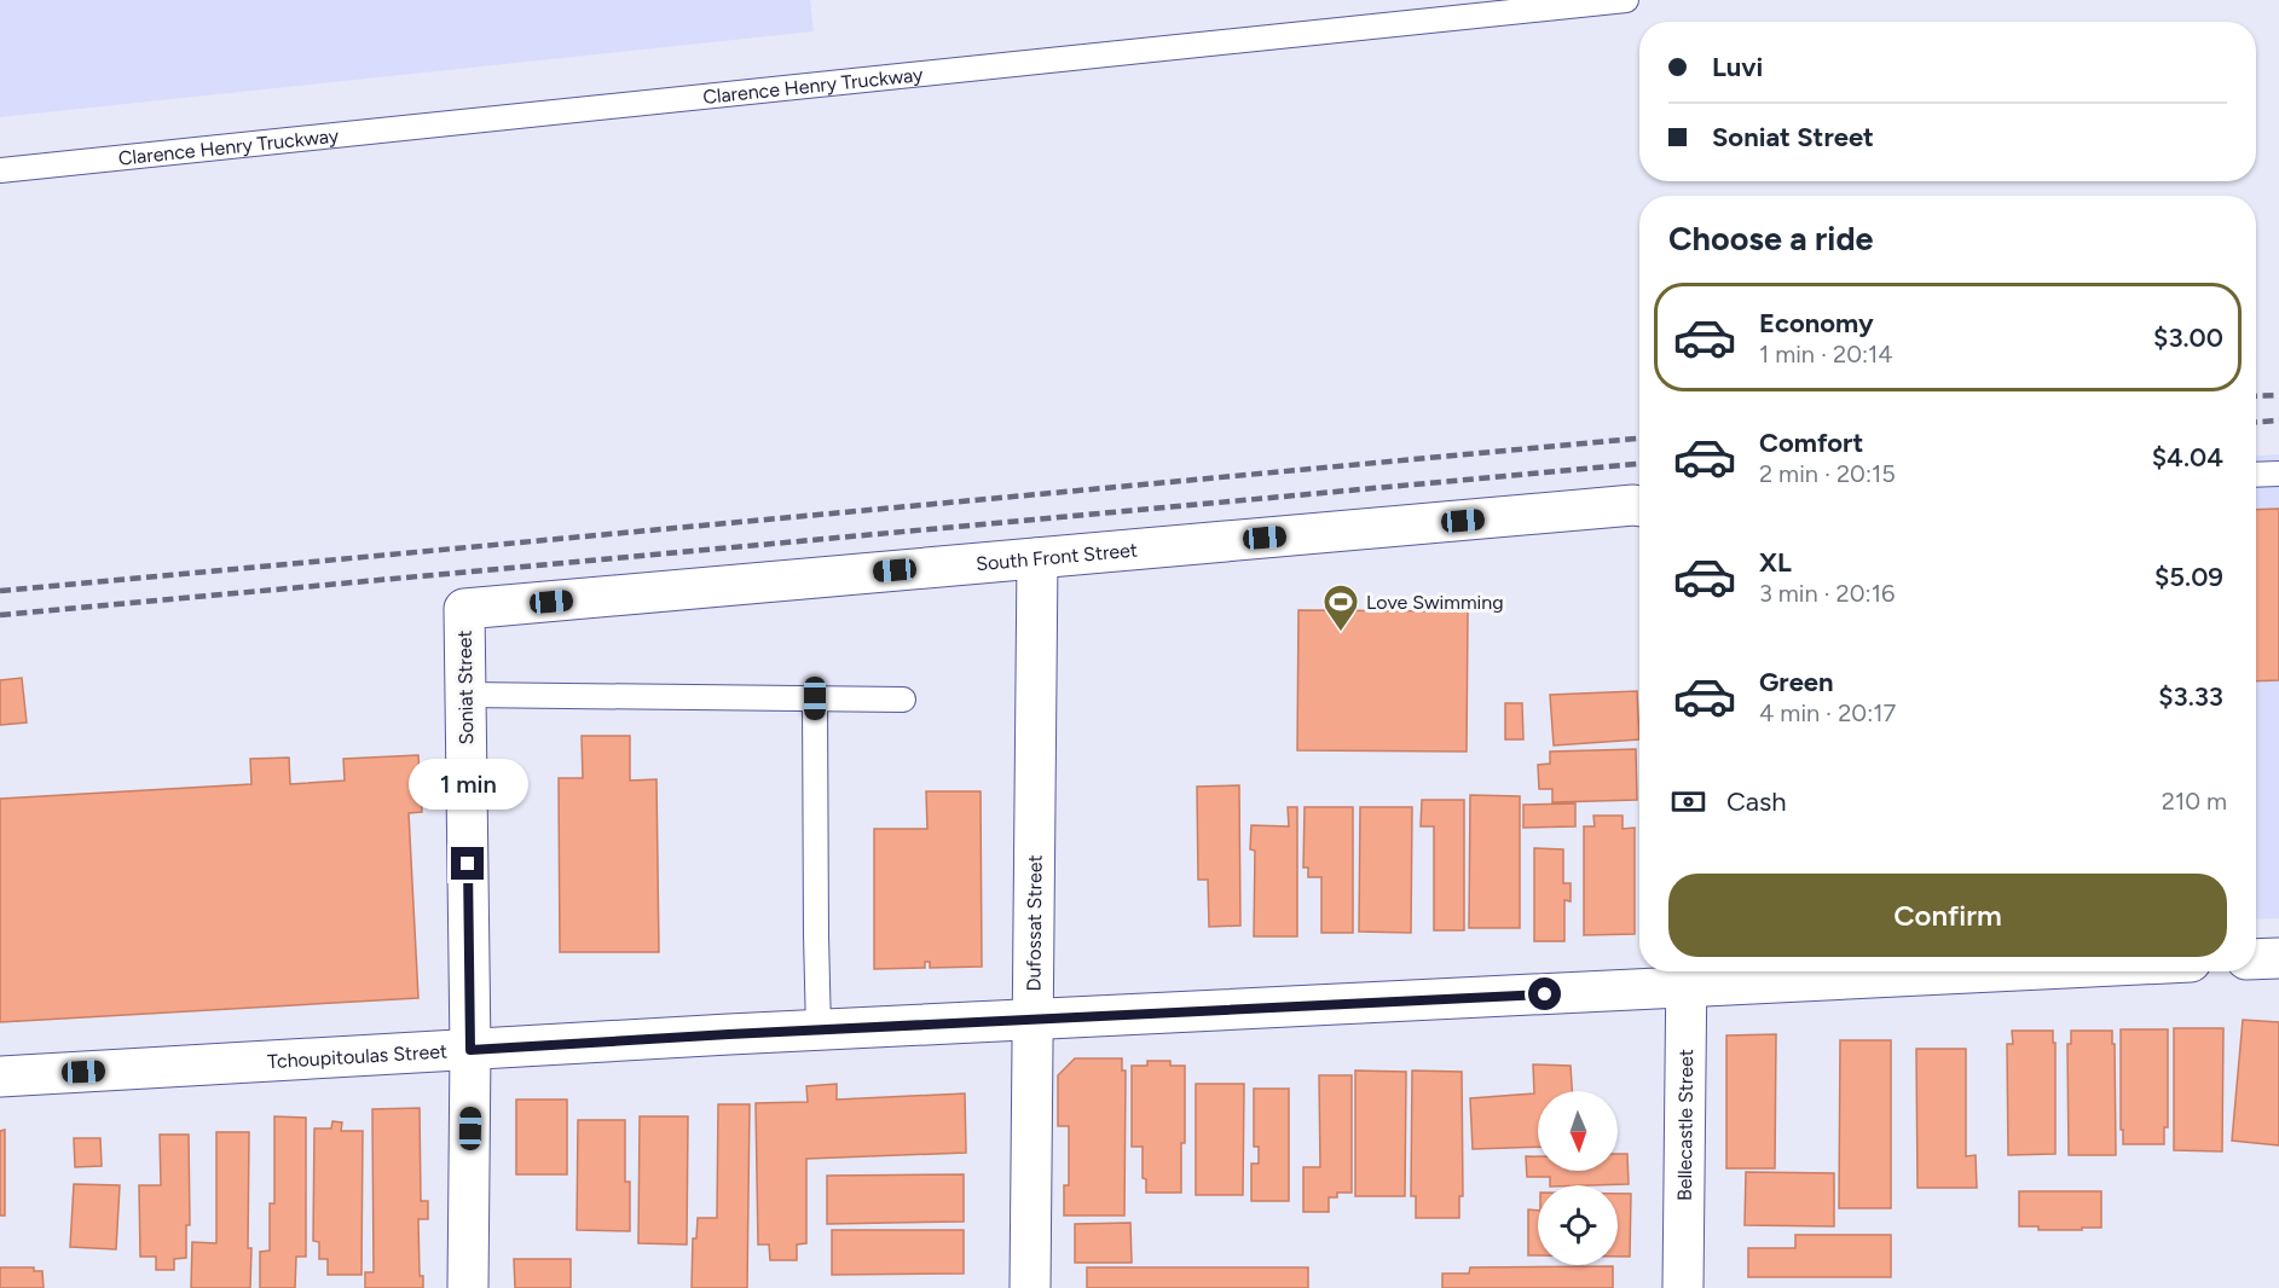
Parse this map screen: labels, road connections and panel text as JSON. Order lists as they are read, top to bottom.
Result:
{
  "streets": {
    "street": [
      "South Front Street",
      "Soniat Street",
      "Dufossat Street",
      "Tchoupitoulas Street",
      "Bellecastle Street"
    ],
    "lane": ["Clarence Henry Truckway"]
  },
  "crossings": [
    ["South Front Street", "Soniat Street"],
    ["South Front Street", "Dufossat Street"],
    ["Soniat Street", "Tchoupitoulas Street"],
    ["Dufossat Street", "Tchoupitoulas Street"],
    ["Tchoupitoulas Street", "Bellecastle Street"]
  ],
  "places": {
    "sports": ["Love Swimming"]
  },
  "north": "bottom",
  "page": {
    "banner": ["Luvi", "Soniat Street"],
    "heading": "Choose a ride",
    "list": [
      {
        "name": "Economy",
        "note": "1 min · 20:14",
        "value": "$3.00"
      },
      {
        "name": "Comfort",
        "note": "2 min · 20:15",
        "value": "$4.04"
      },
      {
        "name": "XL",
        "note": "3 min · 20:16",
        "value": "$5.09"
      },
      {
        "name": "Green",
        "note": "4 min · 20:17",
        "value": "$3.33"
      }
    ],
    "bubble": "1 min",
    "pay": ["Cash", "210 m"],
    "buttons": "Confirm"
  }
}
